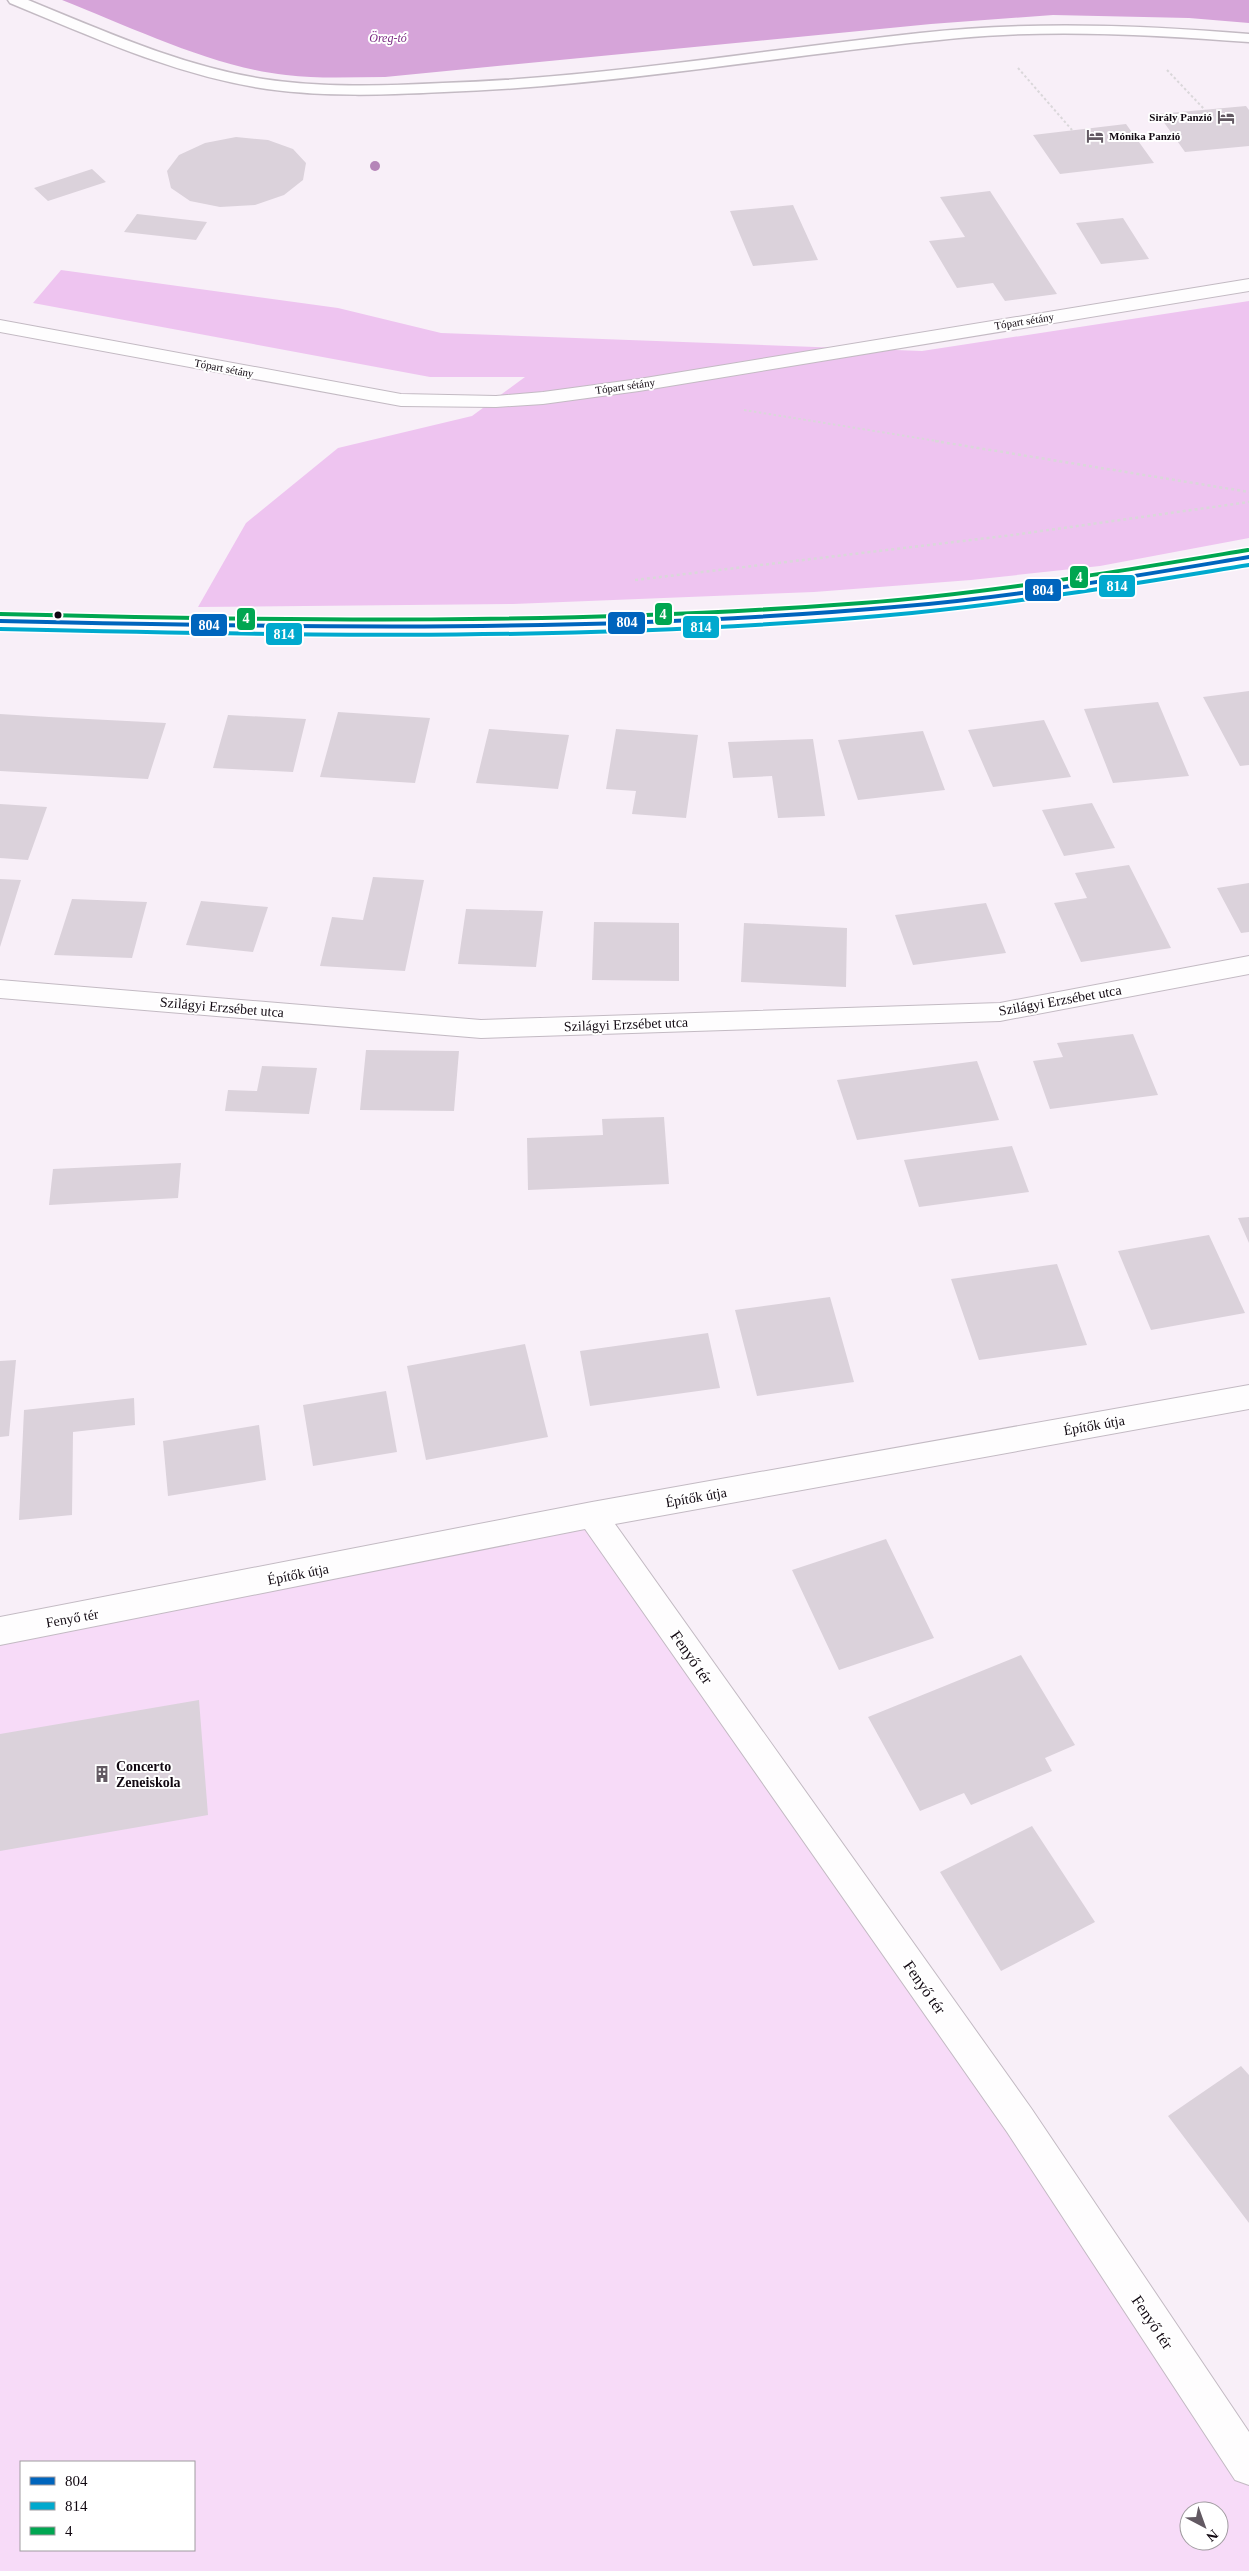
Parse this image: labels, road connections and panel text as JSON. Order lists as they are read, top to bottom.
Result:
{
  "streets": {
    "street": [
      "Tópart sétány",
      "Szilágyi Erzsébet utca",
      "Építők útja",
      "Fenyő tér"
    ]
  },
  "crossings": [
    ["Építők útja", "Fenyő tér"]
  ],
  "water": ["Öreg-tó"],
  "places": {
    "hotel": ["Sirály Panzió", "Mónika Panzió"],
    "building": ["Concerto Zeneiskola"]
  },
  "lines": ["transit line 4", "transit line 804", "transit line 814"],
  "legend": ["804", "814", "4"],
  "north": "bottom right"
}
